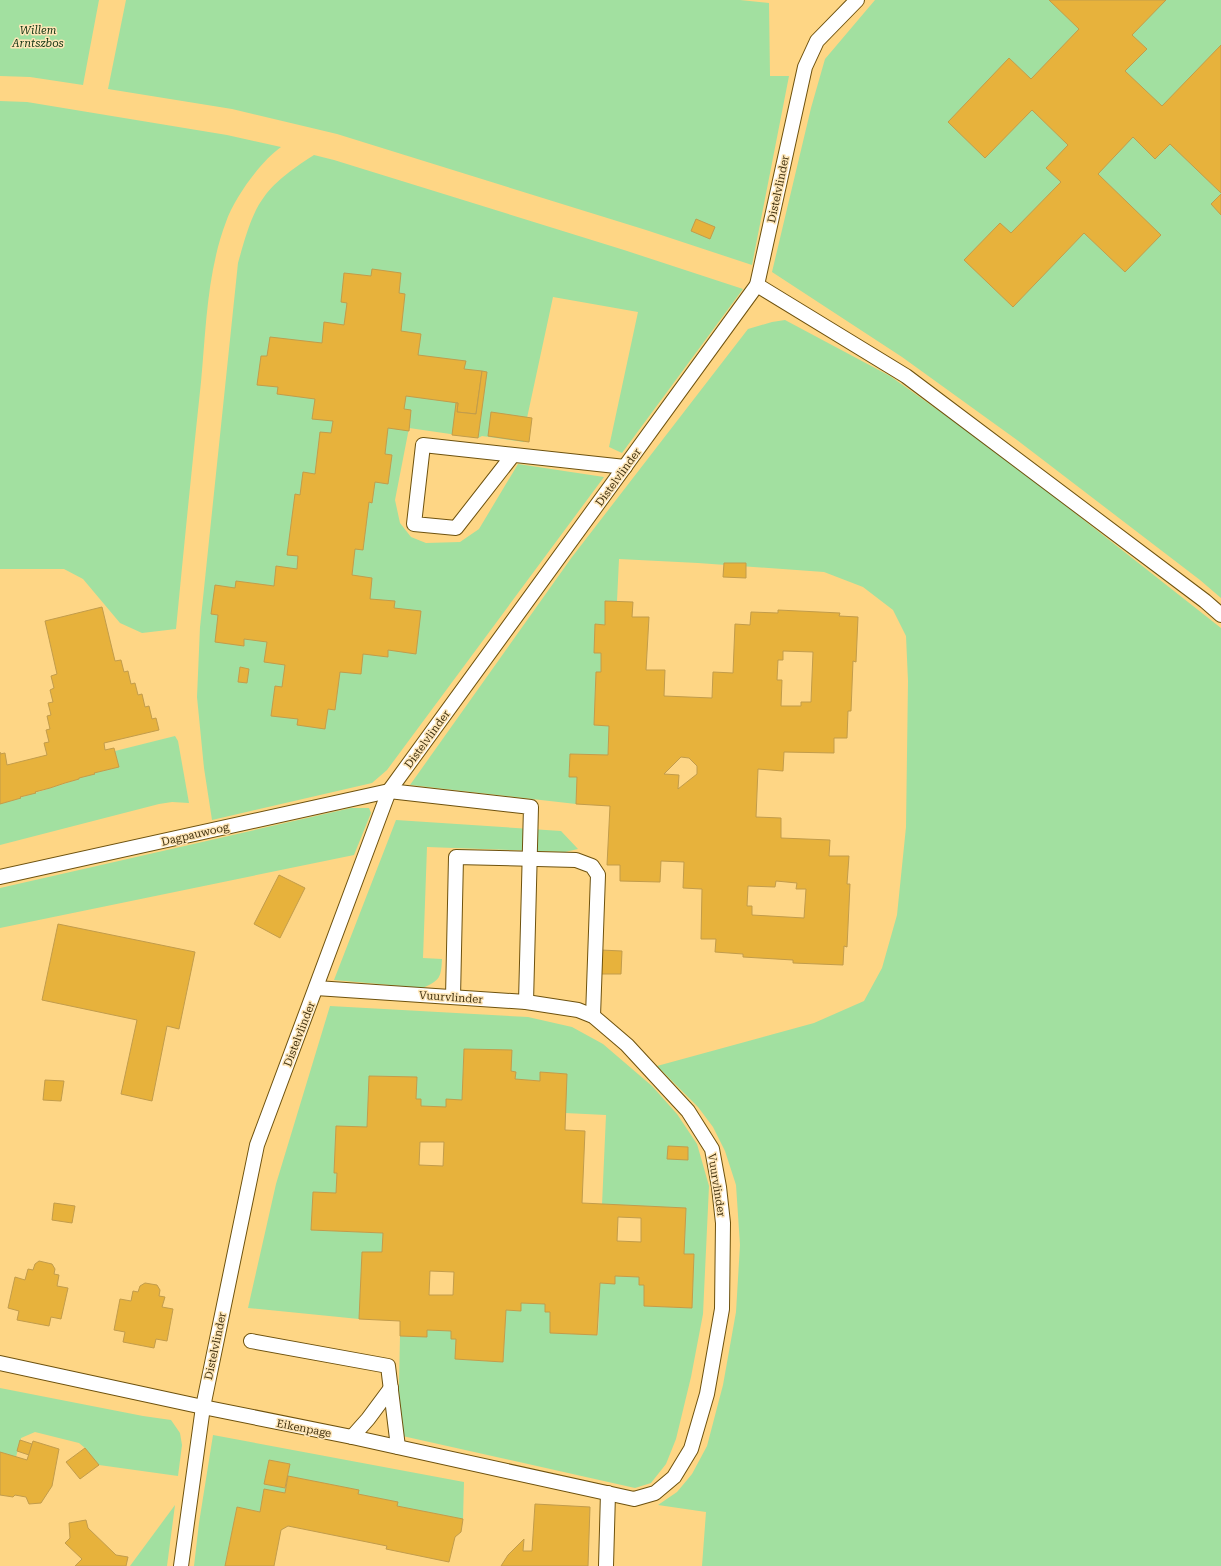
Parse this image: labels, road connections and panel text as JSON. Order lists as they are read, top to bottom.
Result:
{
  "streets": {
    "lane": [
      "Distelvlinder",
      "Dagpauwoog",
      "Vuurvlinder",
      "Eikenpage"
    ]
  },
  "crossings": [
    ["Distelvlinder", "Dagpauwoog"],
    ["Distelvlinder", "Vuurvlinder"],
    ["Distelvlinder", "Eikenpage"],
    ["Vuurvlinder", "Eikenpage"]
  ],
  "parks": ["Willem Arntszbos"]
}
